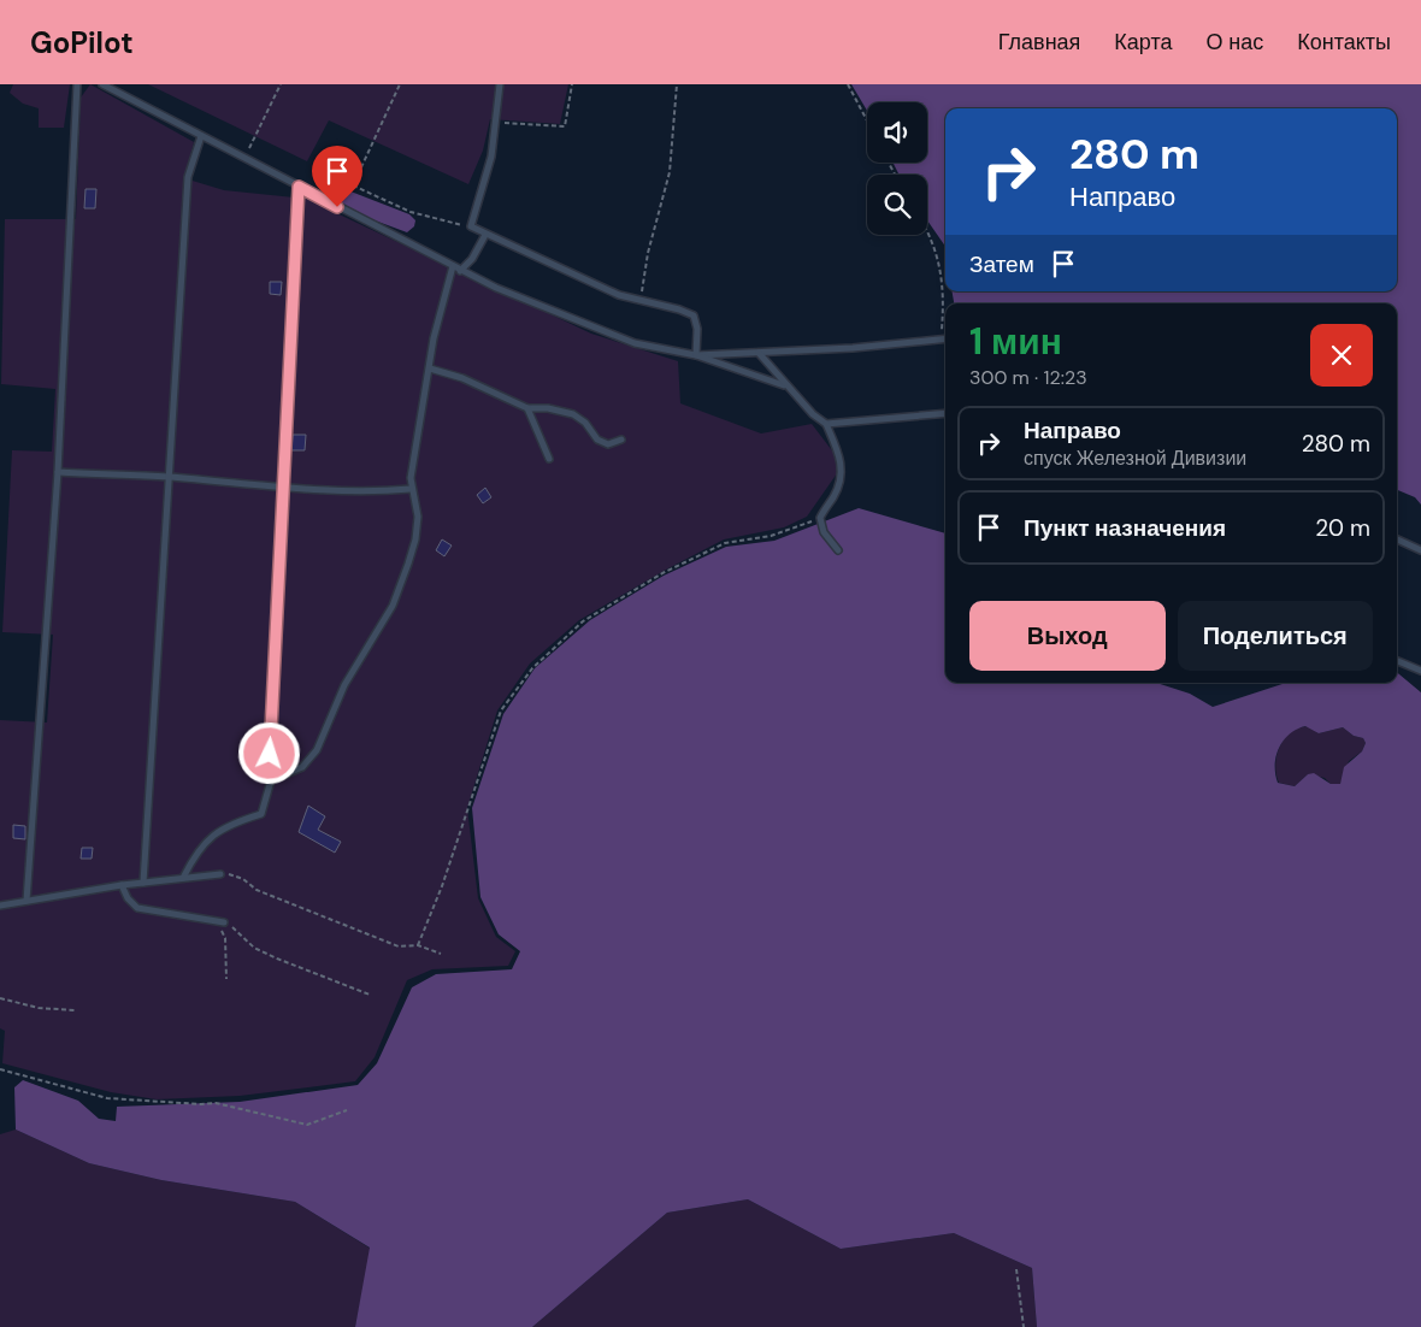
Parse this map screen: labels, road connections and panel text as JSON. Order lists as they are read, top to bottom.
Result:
{
  "page": {
    "header": "GoPilot",
    "nav": [
      "Главная",
      "Карта",
      "О нас",
      "Контакты"
    ],
    "turn": ["280 m", "Направо"],
    "then": "Затем",
    "heading": ["1 мин", "300 m · 12:23"],
    "list": [
      {
        "name": "Направо",
        "note": "спуск Железной Дивизии",
        "value": "280 m"
      },
      {
        "name": "Пункт назначения",
        "value": "20 m"
      }
    ],
    "buttons": ["Выход", "Поделиться"]
  }
}
